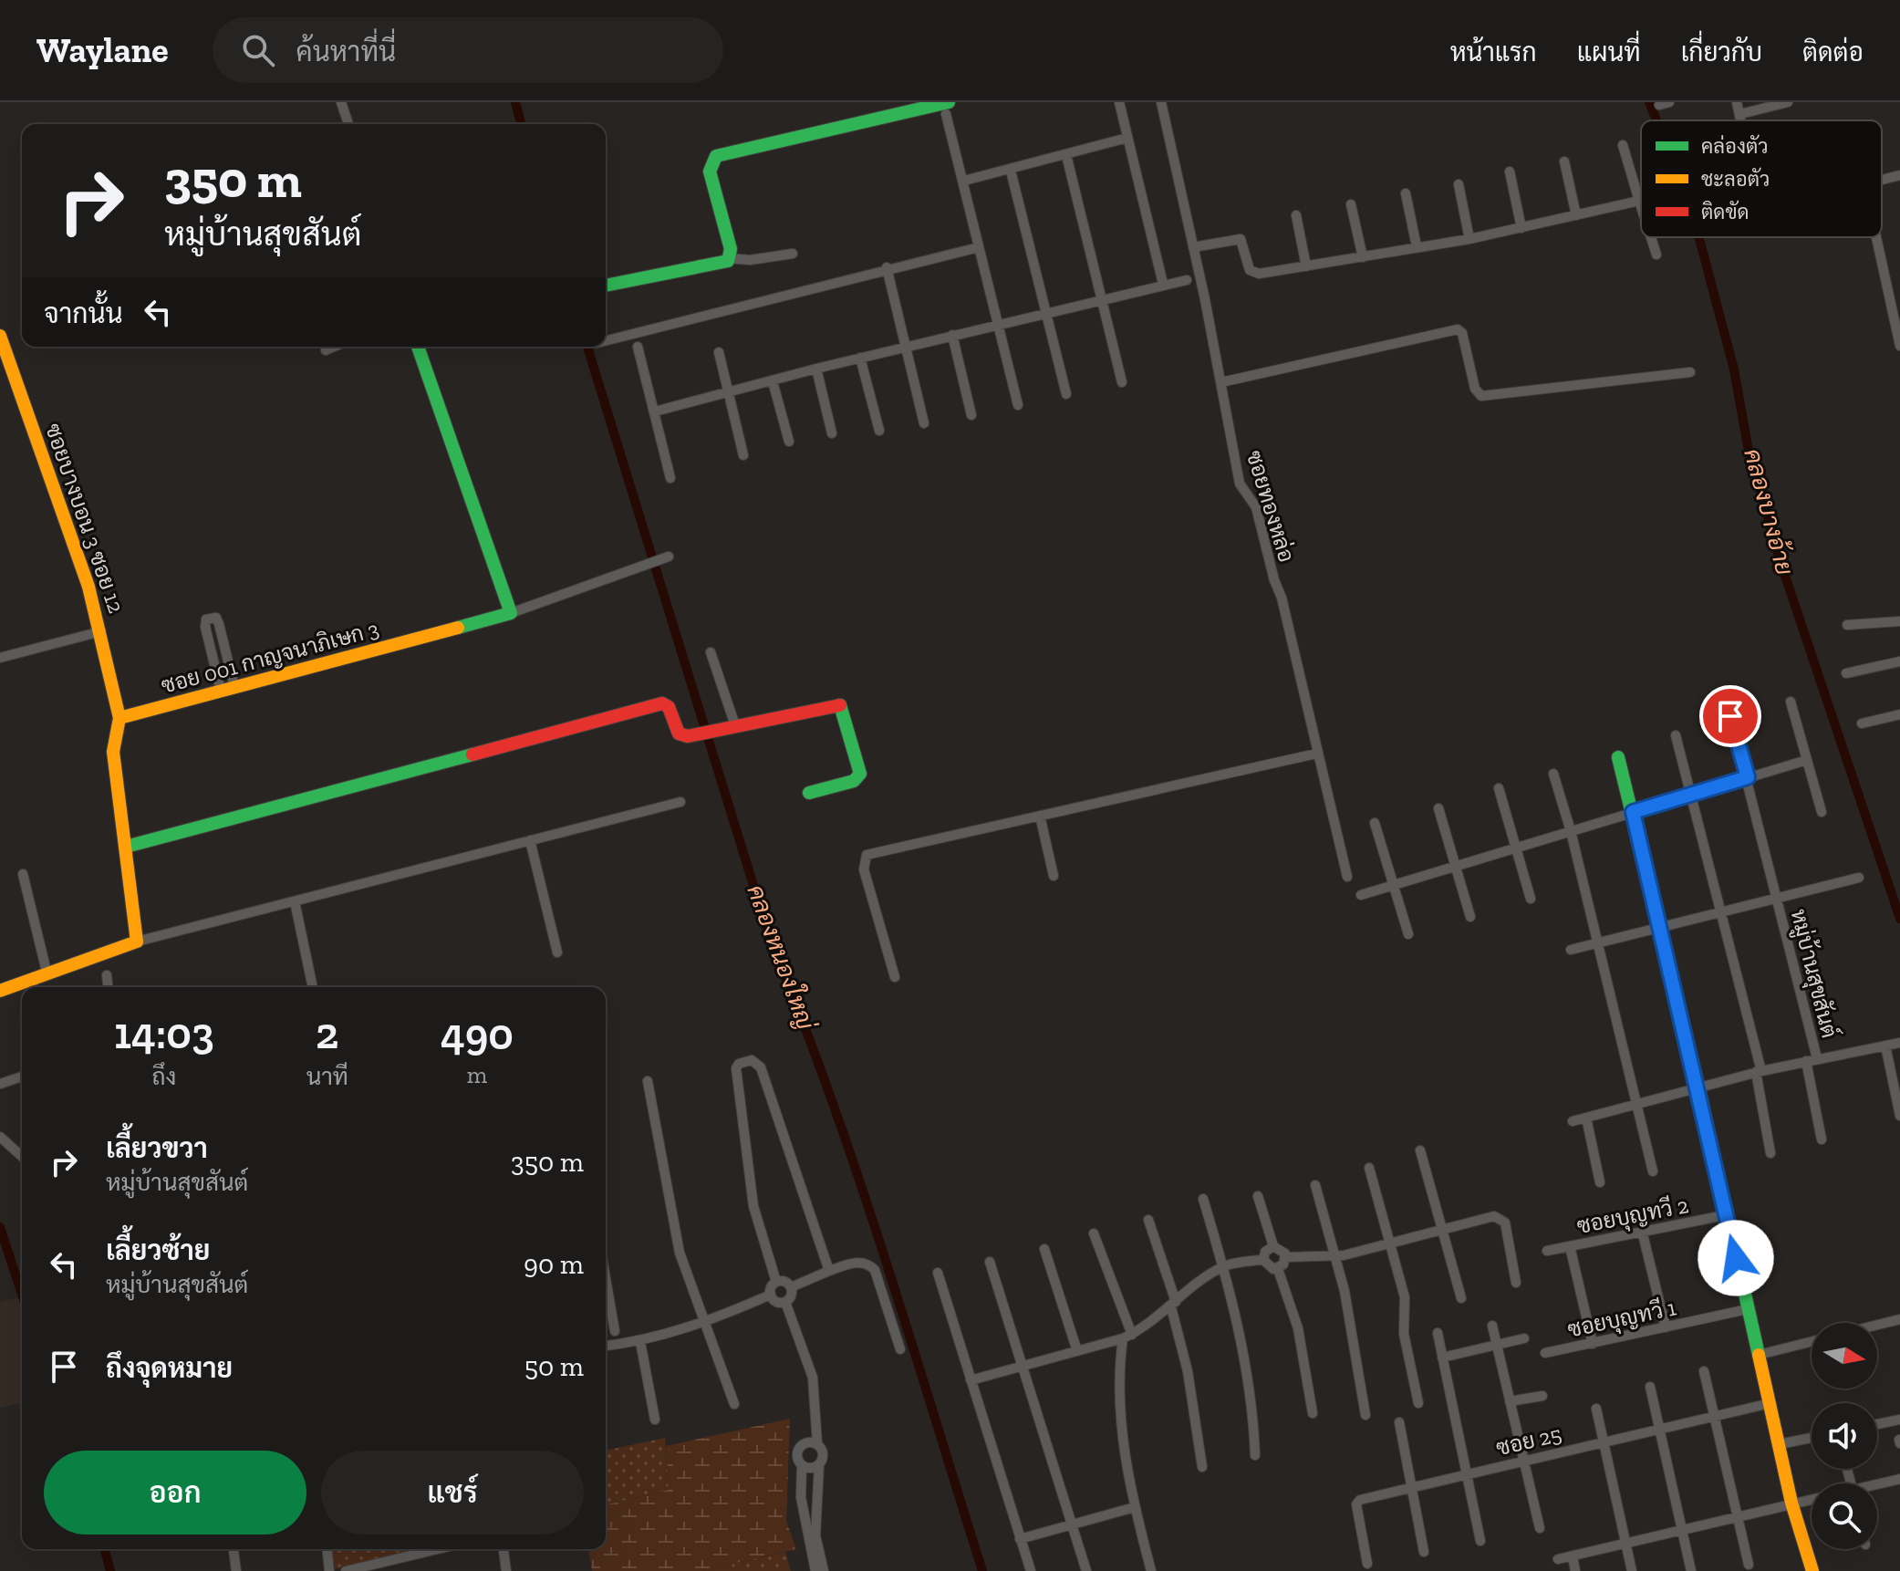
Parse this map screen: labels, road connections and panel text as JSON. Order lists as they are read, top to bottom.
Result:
{
  "streets": {
    "street": [
      "ซอยทองหล่อ",
      "ซอยบางบอน 3 ซอย 12",
      "ซอย 001 กาญจนาภิเษก 3",
      "หมู่บ้านสุขสันต์",
      "ซอยบุญทวี 2",
      "ซอยบุญทวี 1",
      "ซอย 25"
    ]
  },
  "crossings": [
    ["ซอยบางบอน 3 ซอย 12", "ซอย 001 กาญจนาภิเษก 3"]
  ],
  "water": ["คลองบางอ้าย", "คลองหนองใหญ่"],
  "legend": ["คล่องตัว", "ชะลอตัว", "ติดขัด"],
  "north": "right",
  "page": {
    "header": "Waylane",
    "search": "ค้นหาที่นี่",
    "nav": [
      "หน้าแรก",
      "แผนที่",
      "เกี่ยวกับ",
      "ติดต่อ"
    ],
    "turn": ["350 m", "หมู่บ้านสุขสันต์"],
    "then": "จากนั้น",
    "eta": [
      "14:03",
      "ถึง",
      "2",
      "นาที",
      "490",
      "m"
    ],
    "list": [
      {
        "name": "เลี้ยวขวา",
        "note": "หมู่บ้านสุขสันต์",
        "value": "350 m"
      },
      {
        "name": "เลี้ยวซ้าย",
        "note": "หมู่บ้านสุขสันต์",
        "value": "90 m"
      },
      {
        "name": "ถึงจุดหมาย",
        "value": "50 m"
      }
    ],
    "buttons": ["ออก", "แชร์"]
  }
}
